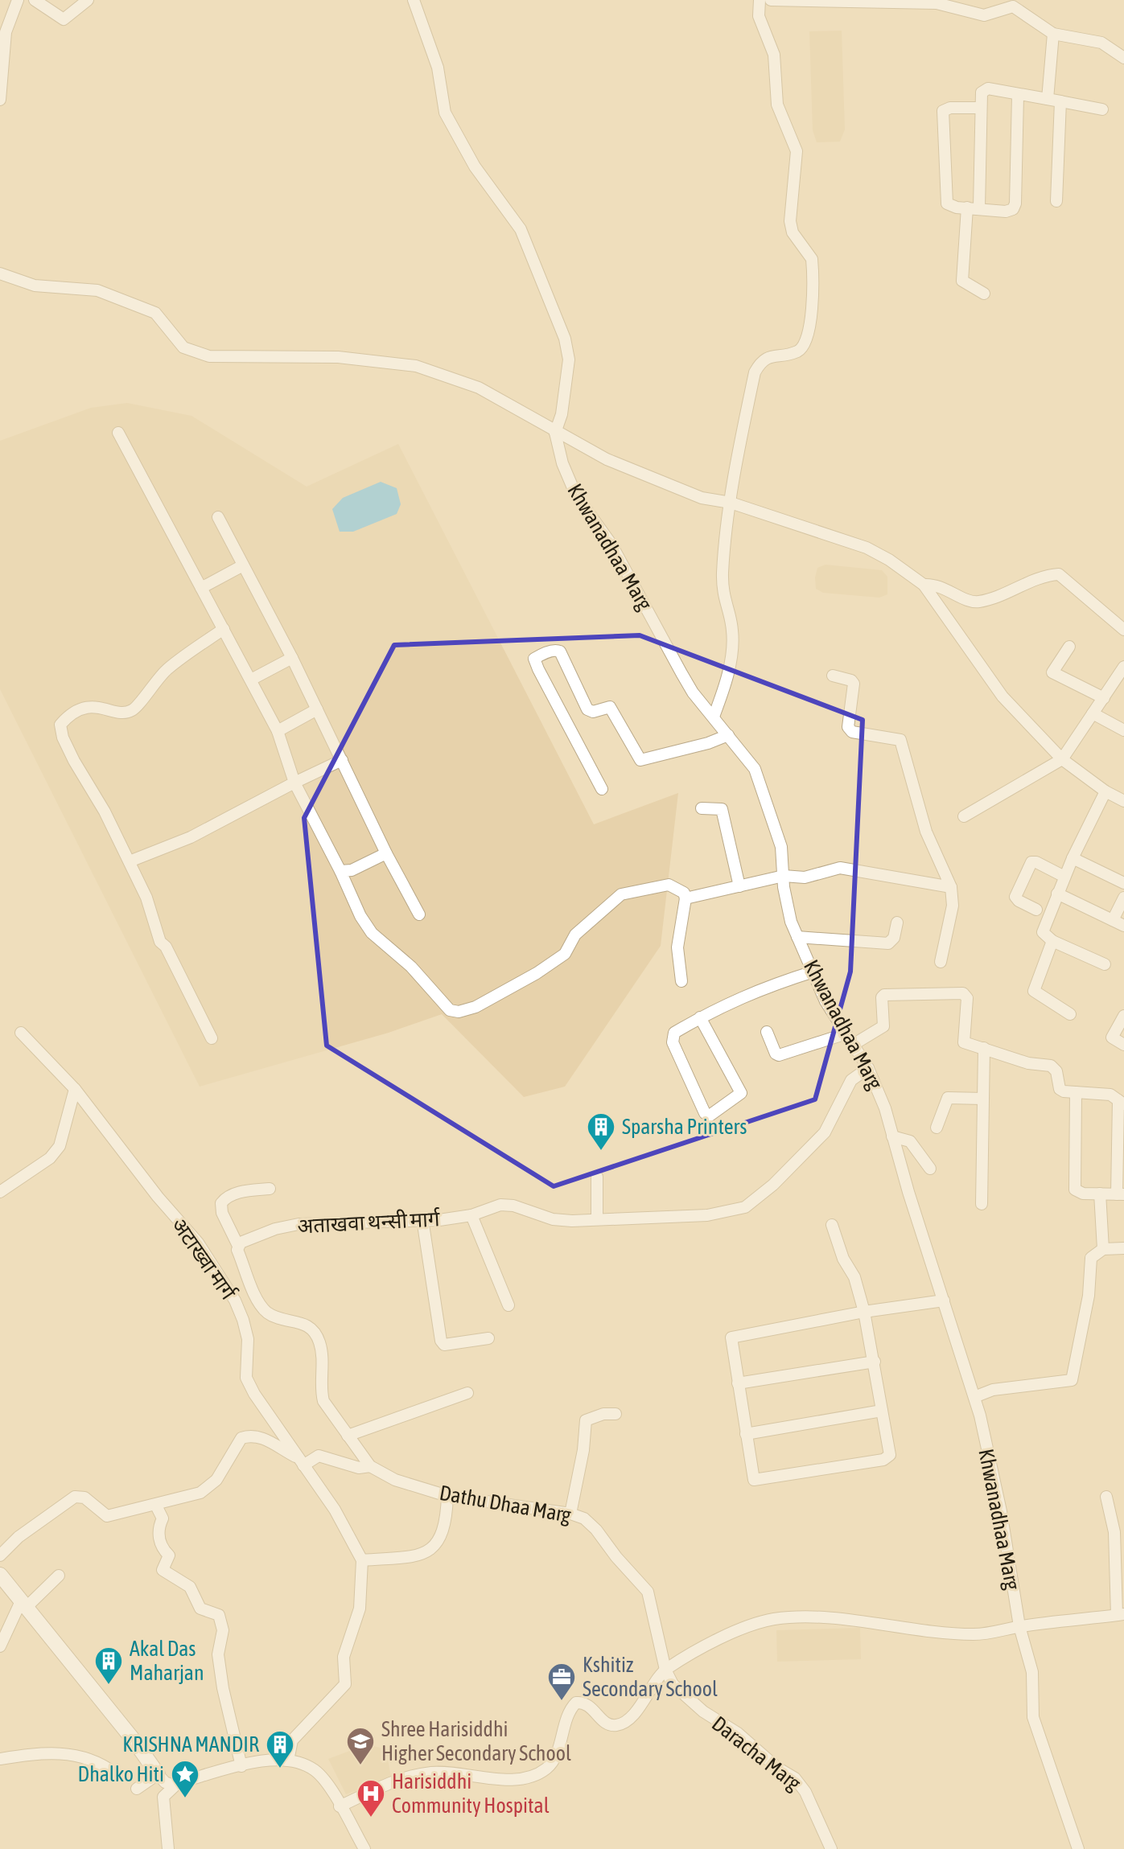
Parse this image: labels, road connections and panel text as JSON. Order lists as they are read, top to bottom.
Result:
{
  "streets": {
    "street": [
      "Khwanadhaa Marg",
      "अताखवा थन्सी मार्ग",
      "अटाख्वा मार्ग",
      "Dathu Dhaa Marg",
      "Daracha Marg"
    ]
  },
  "crossings": [
    ["Khwanadhaa Marg", "अताखवा थन्सी मार्ग"],
    ["Dathu Dhaa Marg", "Daracha Marg"]
  ],
  "places": {
    "building": ["Sparsha Printers", "Akal Das Maharjan", "KRISHNA MANDIR"],
    "office": ["Kshitiz Secondary School"],
    "school or university": ["Shree Harisiddhi Higher Secondary School"],
    "place": ["Dhalko Hiti"],
    "hospital": ["Harisiddhi Community Hospital"]
  }
}
